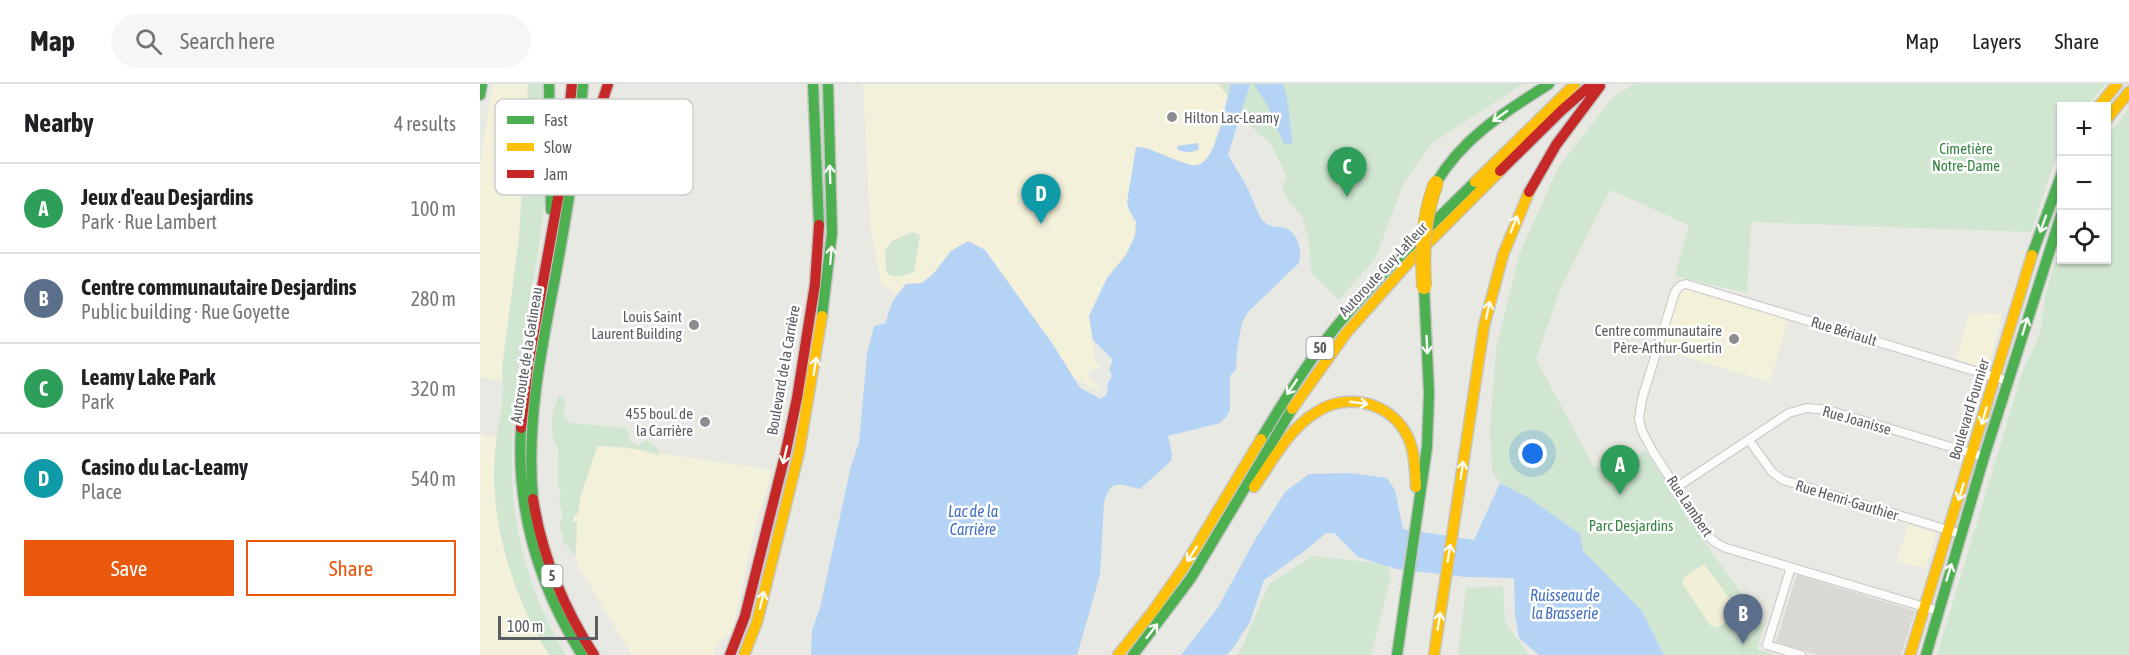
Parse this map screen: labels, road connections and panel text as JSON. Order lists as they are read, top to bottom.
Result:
{
  "streets": {
    "main road": [
      "Autoroute Guy-Lafleur",
      "50",
      "Autoroute de la Gatineau",
      "Boulevard de la Carrière",
      "Boulevard Fournier",
      "5"
    ],
    "street": [
      "Rue Bériault",
      "Rue Joanisse",
      "Rue Henri-Gauthier",
      "Rue Lambert"
    ]
  },
  "crossings": [
    ["Rue Bériault", "Boulevard Fournier"],
    ["Rue Bériault", "Rue Lambert"],
    ["Boulevard Fournier", "Rue Joanisse"],
    ["Boulevard Fournier", "Rue Henri-Gauthier"],
    ["Boulevard Fournier", "Rue Lambert"],
    ["Rue Joanisse", "Rue Henri-Gauthier"],
    ["Rue Joanisse", "Rue Lambert"]
  ],
  "water": ["Lac de la Carrière", "Ruisseau de la Brasserie"],
  "parks": ["Cimetière Notre-Dame", "Parc Desjardins"],
  "places": [
    "Hilton Lac-Leamy",
    "Louis Saint Laurent Building",
    "Centre communautaire Père-Arthur-Guertin",
    "455 boul. de la Carrière"
  ],
  "legend": ["Fast", "Slow", "Jam"],
  "scale_bar": "100 m",
  "page": {
    "header": "Map",
    "search": "Search here",
    "nav": ["Map", "Layers", "Share"],
    "heading": ["Nearby", "4 results"],
    "map_buttons": ["+", "−"],
    "pins": [
      "C",
      "D",
      "A",
      "B"
    ],
    "list": [
      {
        "mark": "A",
        "name": "Jeux d'eau Desjardins",
        "note": "Park · Rue Lambert",
        "value": "100 m"
      },
      {
        "mark": "B",
        "name": "Centre communautaire Desjardins",
        "note": "Public building · Rue Goyette",
        "value": "280 m"
      },
      {
        "mark": "C",
        "name": "Leamy Lake Park",
        "note": "Park",
        "value": "320 m"
      },
      {
        "mark": "D",
        "name": "Casino du Lac-Leamy",
        "note": "Place",
        "value": "540 m"
      }
    ],
    "buttons": ["Save", "Share"],
    "scale": "100 m"
  }
}
